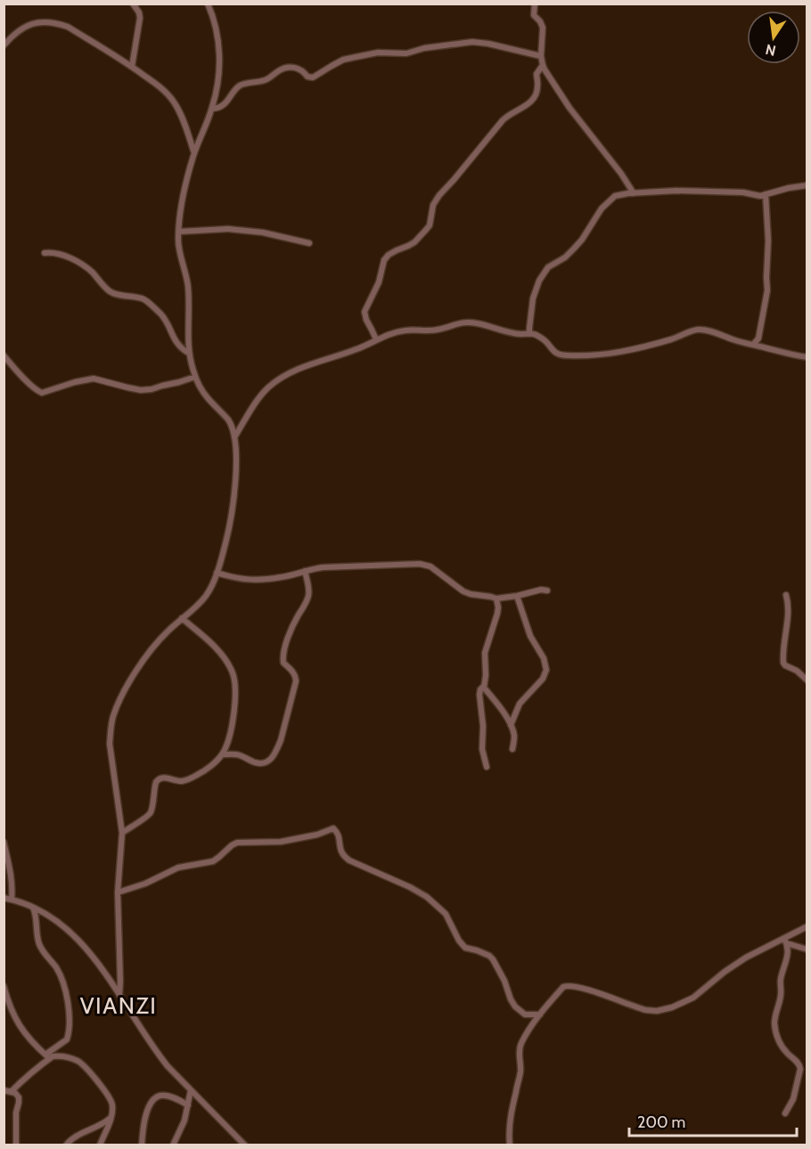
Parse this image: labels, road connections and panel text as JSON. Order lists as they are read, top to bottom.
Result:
{
  "districts": ["VIANZI"],
  "scale_bar": "200 m",
  "north": "bottom"
}
